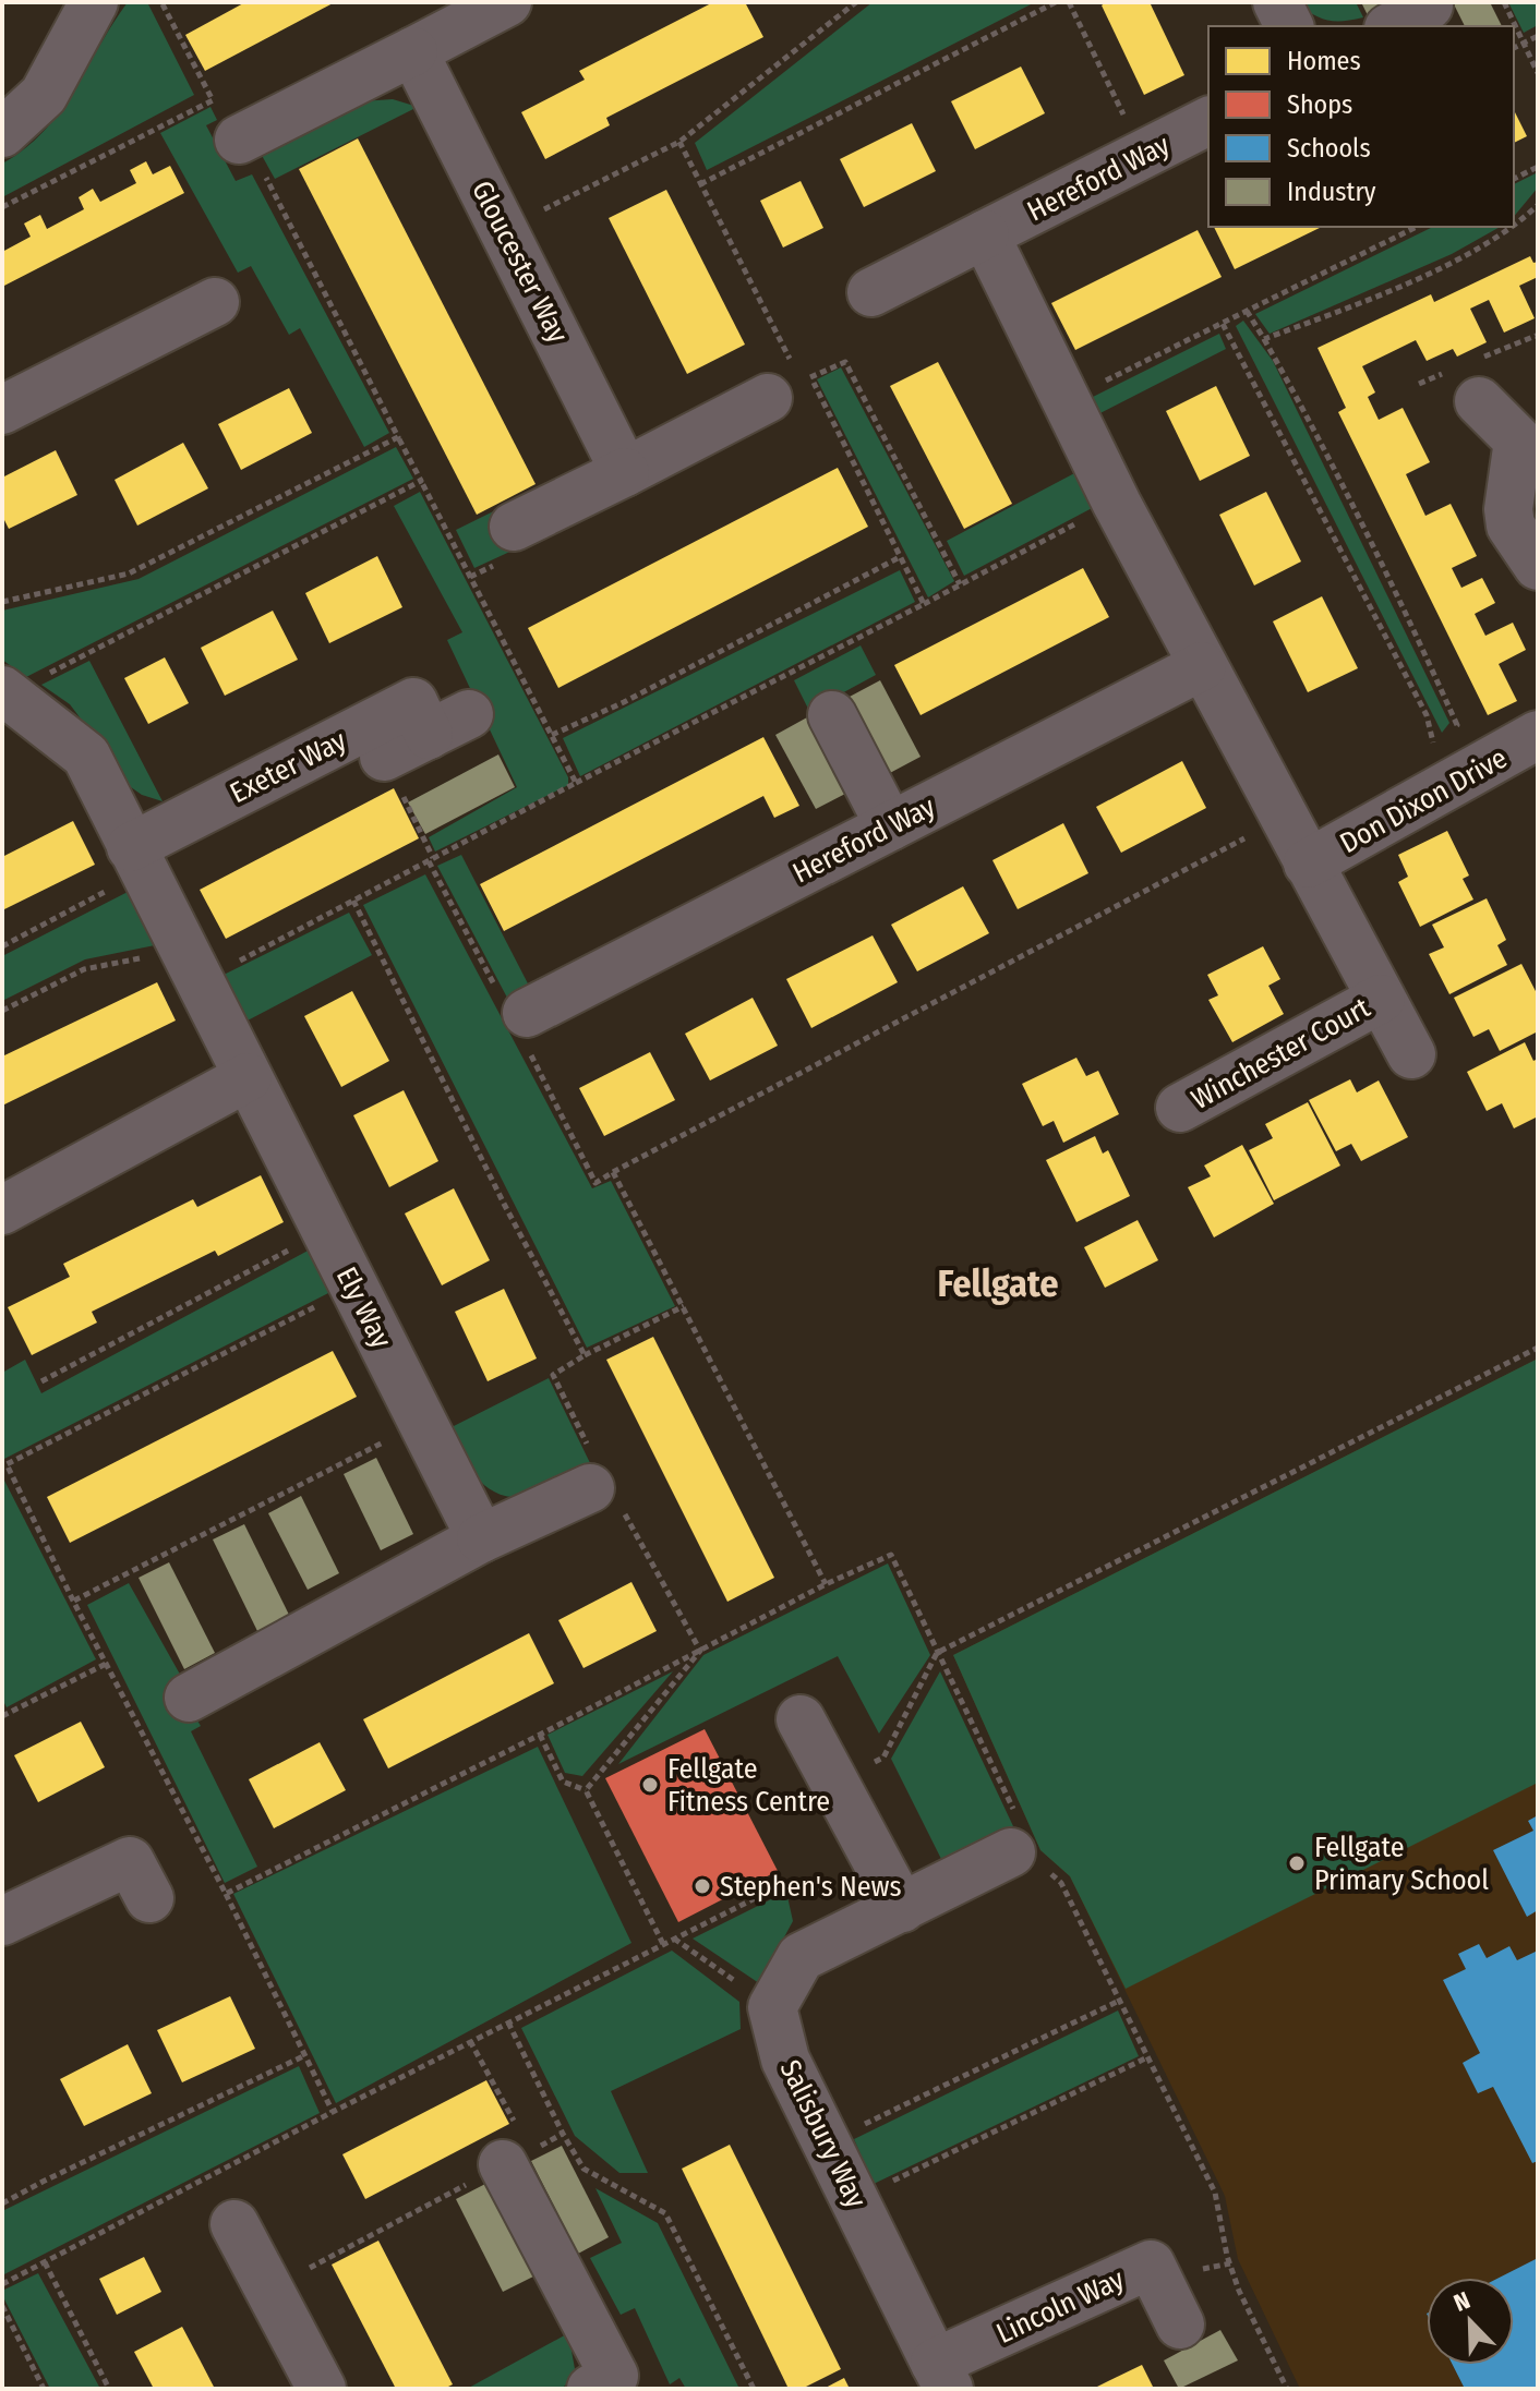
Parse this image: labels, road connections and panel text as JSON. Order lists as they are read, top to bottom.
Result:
{
  "streets": {
    "street": [
      "Hereford Way",
      "Gloucester Way",
      "Exeter Way",
      "Don Dixon Drive",
      "Winchester Court",
      "Ely Way",
      "Salisbury Way",
      "Lincoln Way"
    ]
  },
  "crossings": [
    ["Exeter Way", "Ely Way"],
    ["Don Dixon Drive", "Winchester Court"],
    ["Salisbury Way", "Lincoln Way"]
  ],
  "districts": ["Fellgate"],
  "places": ["Fellgate Fitness Centre", "Fellgate Primary School", "Stephen's News"],
  "legend": [
    "Homes",
    "Shops",
    "Schools",
    "Industry"
  ],
  "north": "top left"
}
